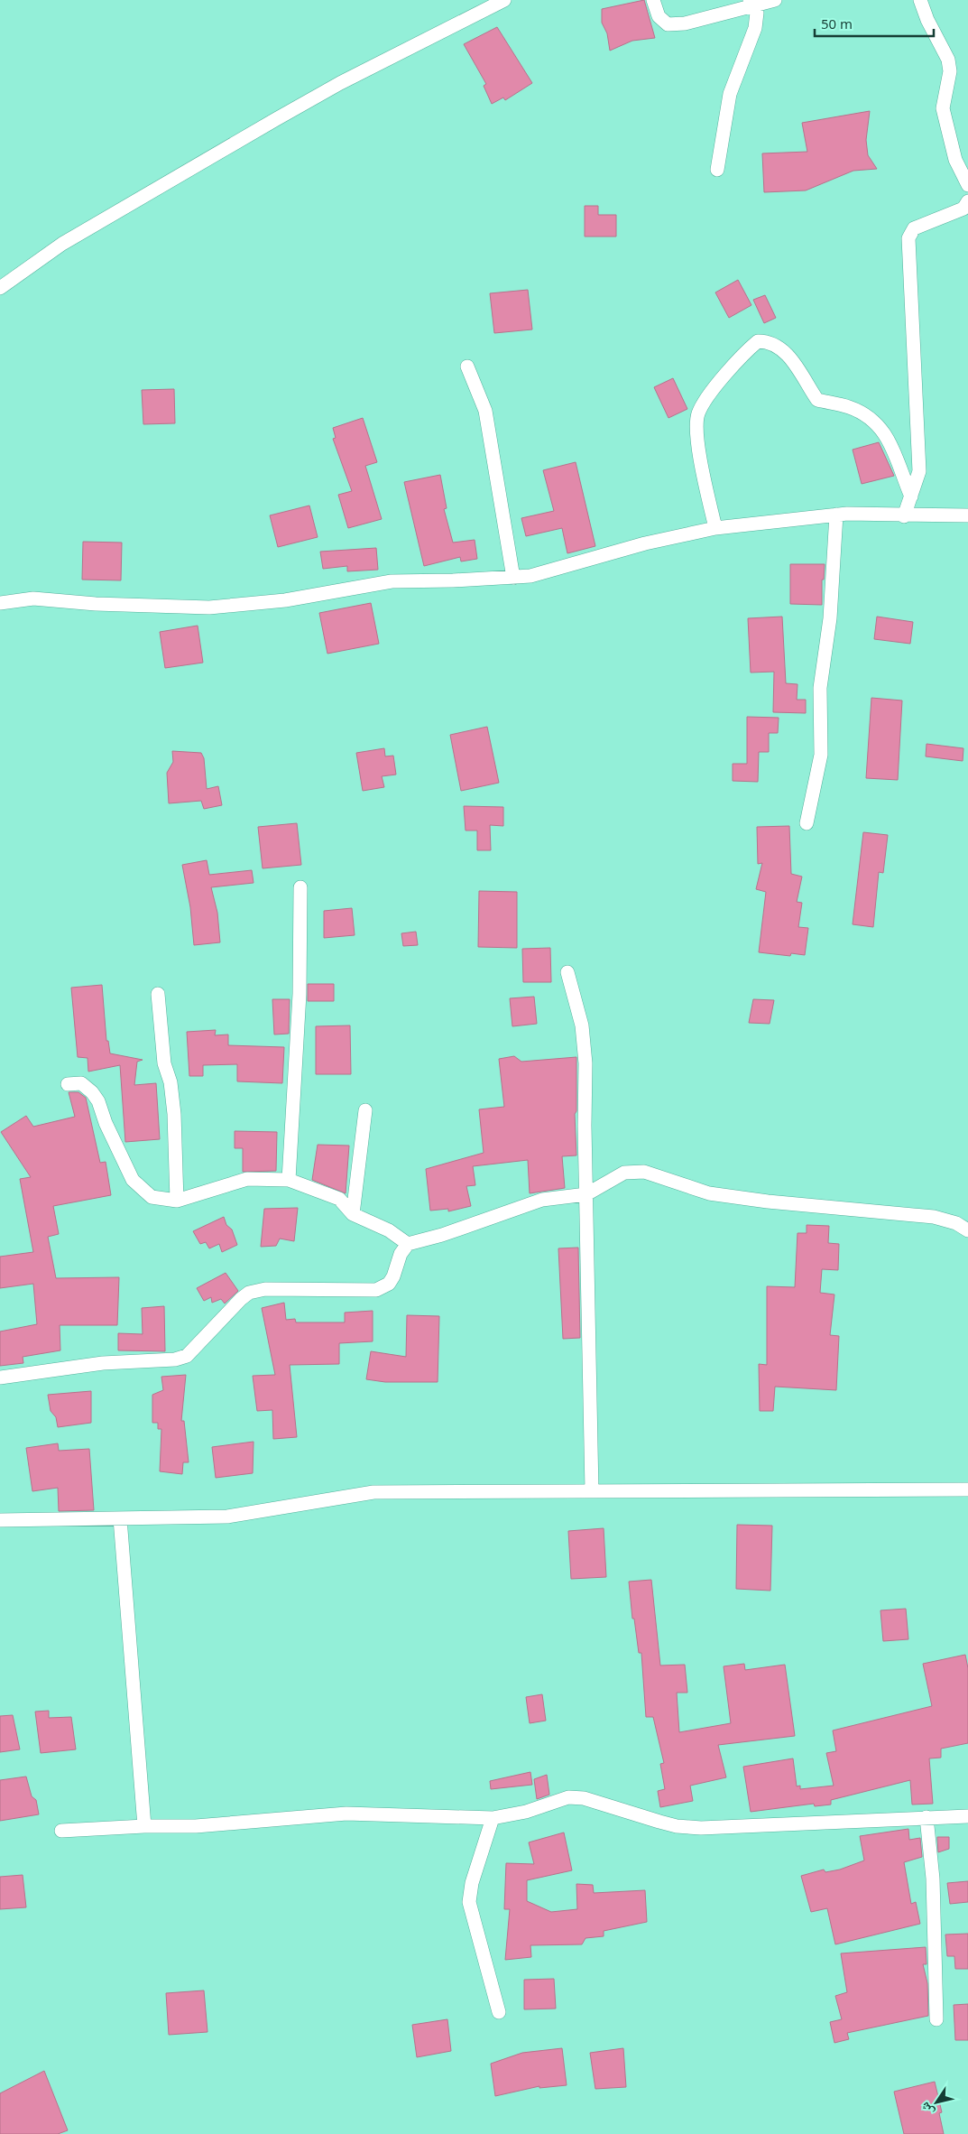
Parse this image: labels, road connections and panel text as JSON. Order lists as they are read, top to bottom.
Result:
{
  "scale_bar": "50 m",
  "north": "bottom left"
}
